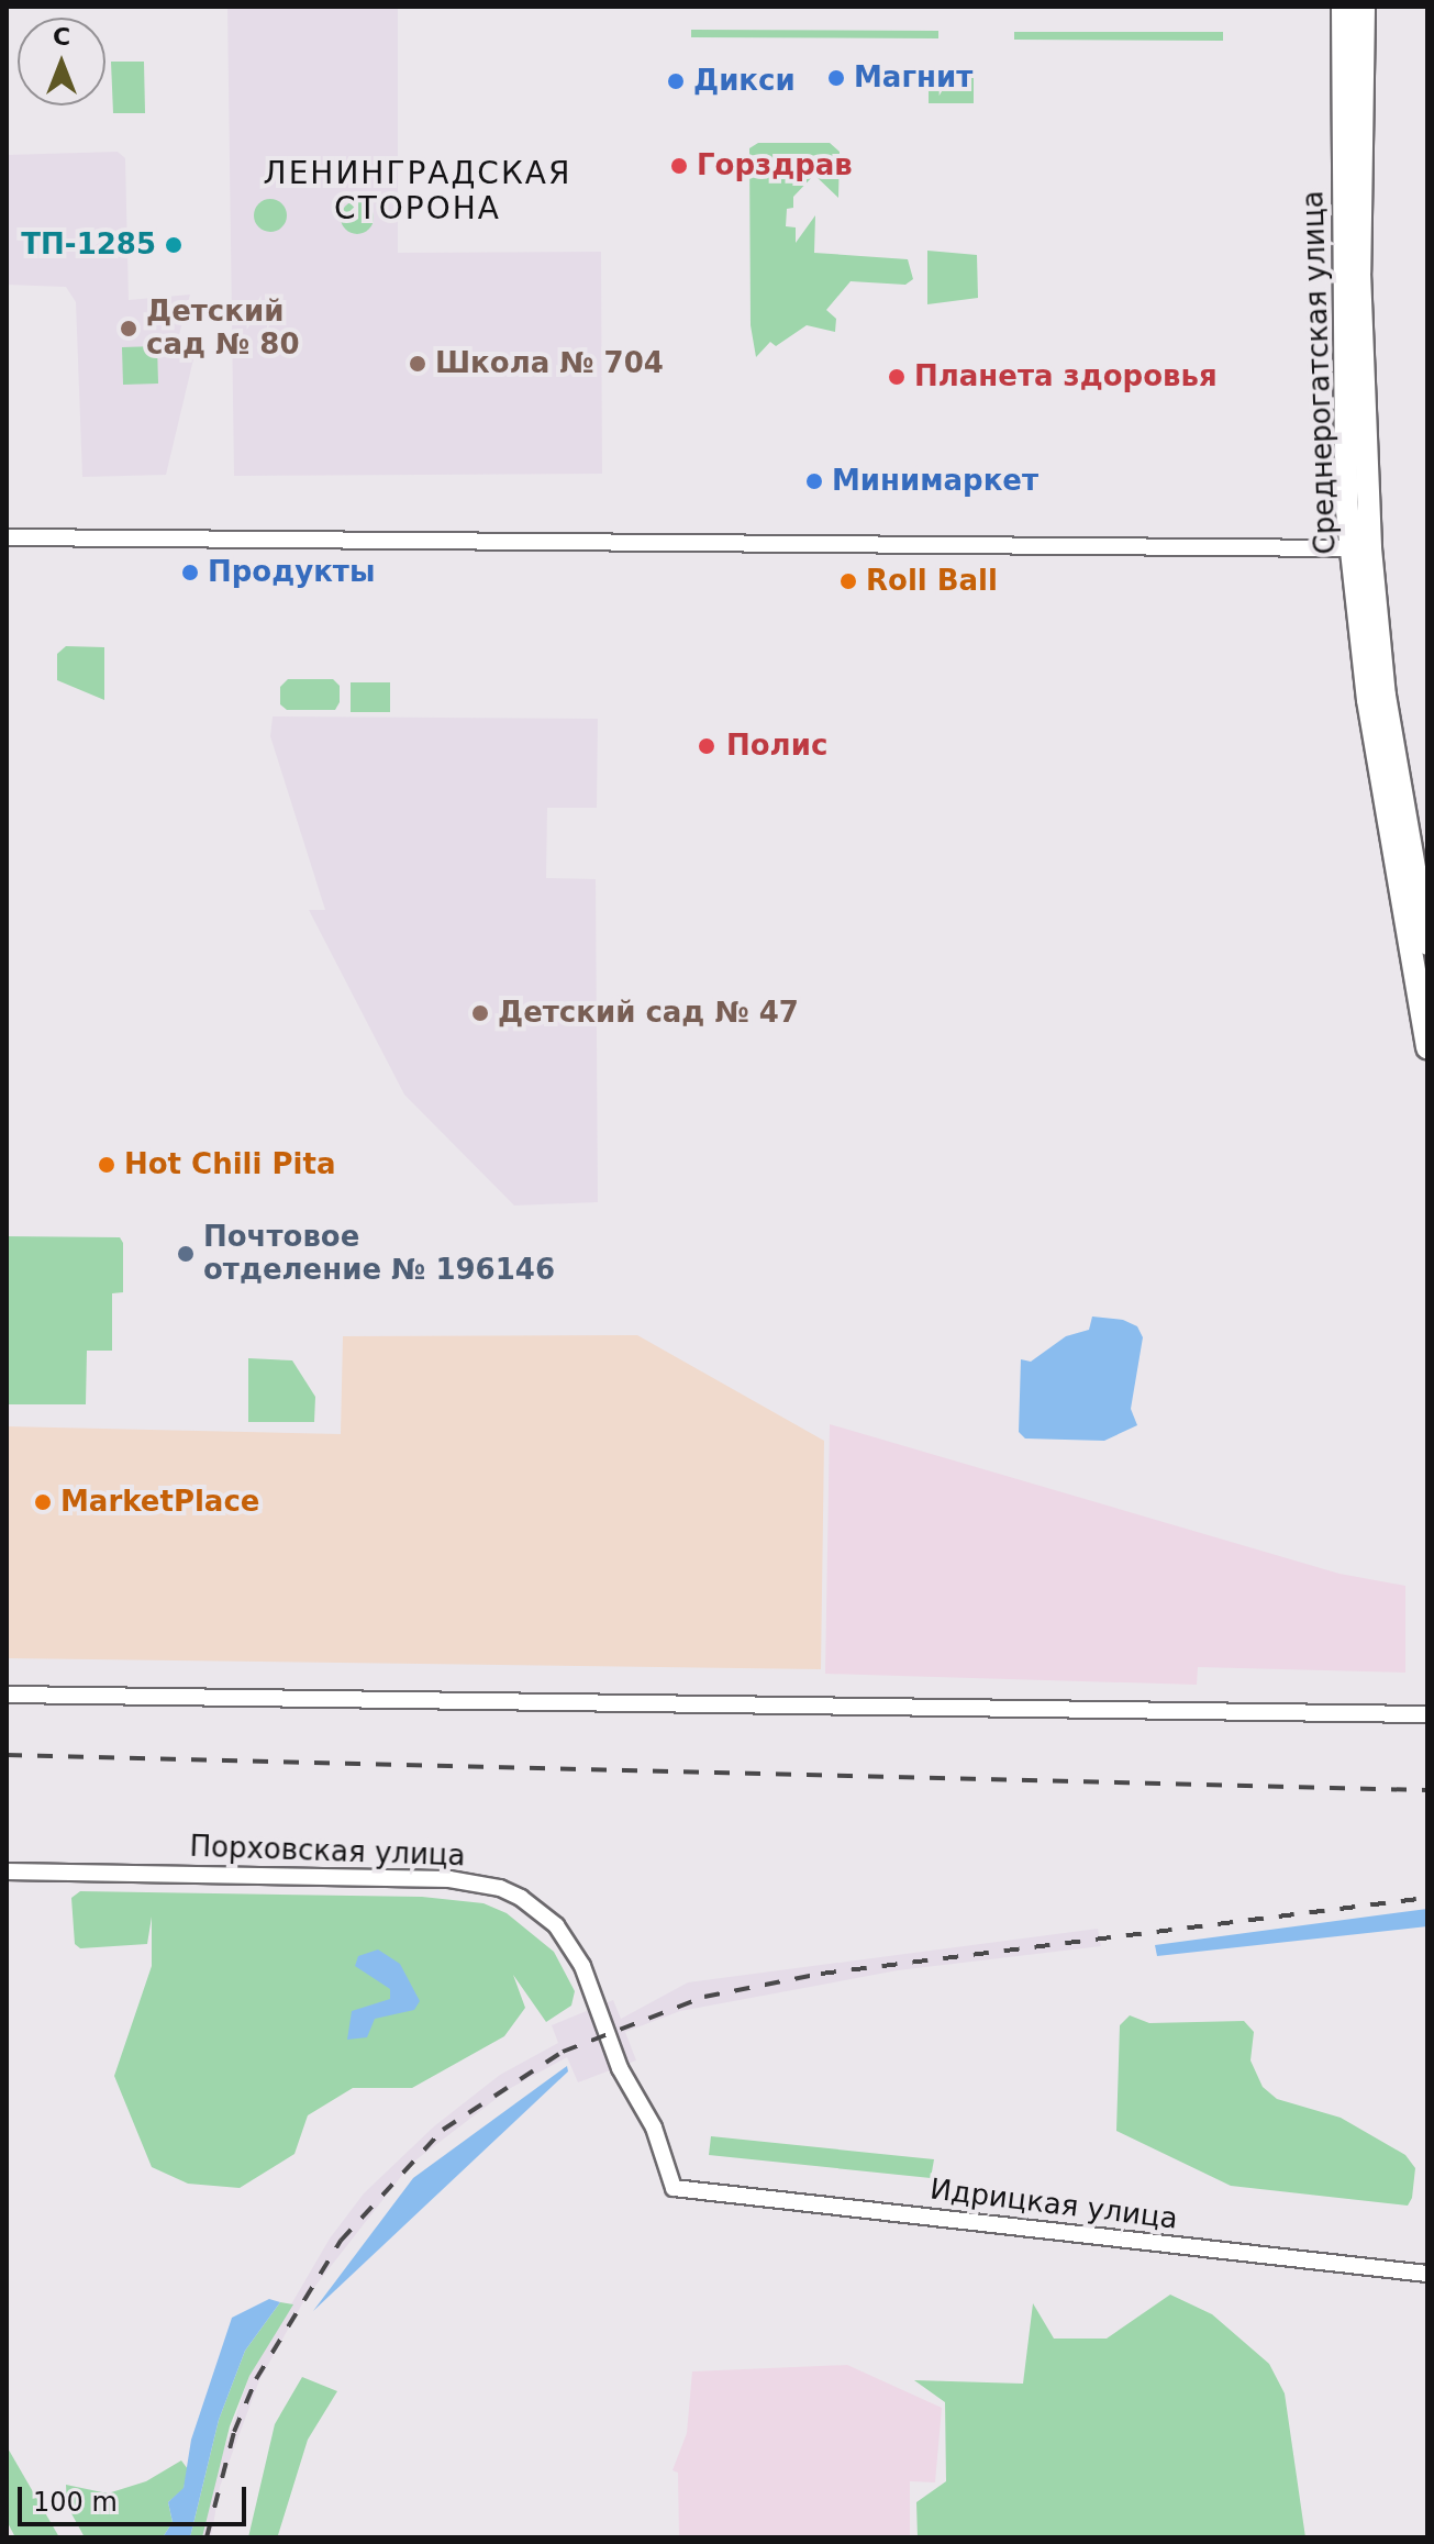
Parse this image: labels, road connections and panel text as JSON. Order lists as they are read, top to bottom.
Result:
{
  "streets": {
    "street": ["Среднерогатская улица", "Порховская улица", "Идрицкая улица"]
  },
  "crossings": [
    ["Порховская улица", "Идрицкая улица"]
  ],
  "districts": ["ЛЕНИНГРАДСКАЯ СТОРОНА"],
  "places": [
    "Магнит",
    "Дикси",
    "Горздрав",
    "ТП-1285",
    "Детский сад № 80",
    "Школа № 704",
    "Планета здоровья",
    "Минимаркет",
    "Продукты",
    "Roll Ball",
    "Полис",
    "Детский сад № 47",
    "Hot Chili Pita",
    "Почтовое отделение № 196146",
    "MarketPlace"
  ],
  "scale_bar": "100 m",
  "north": "top"
}
